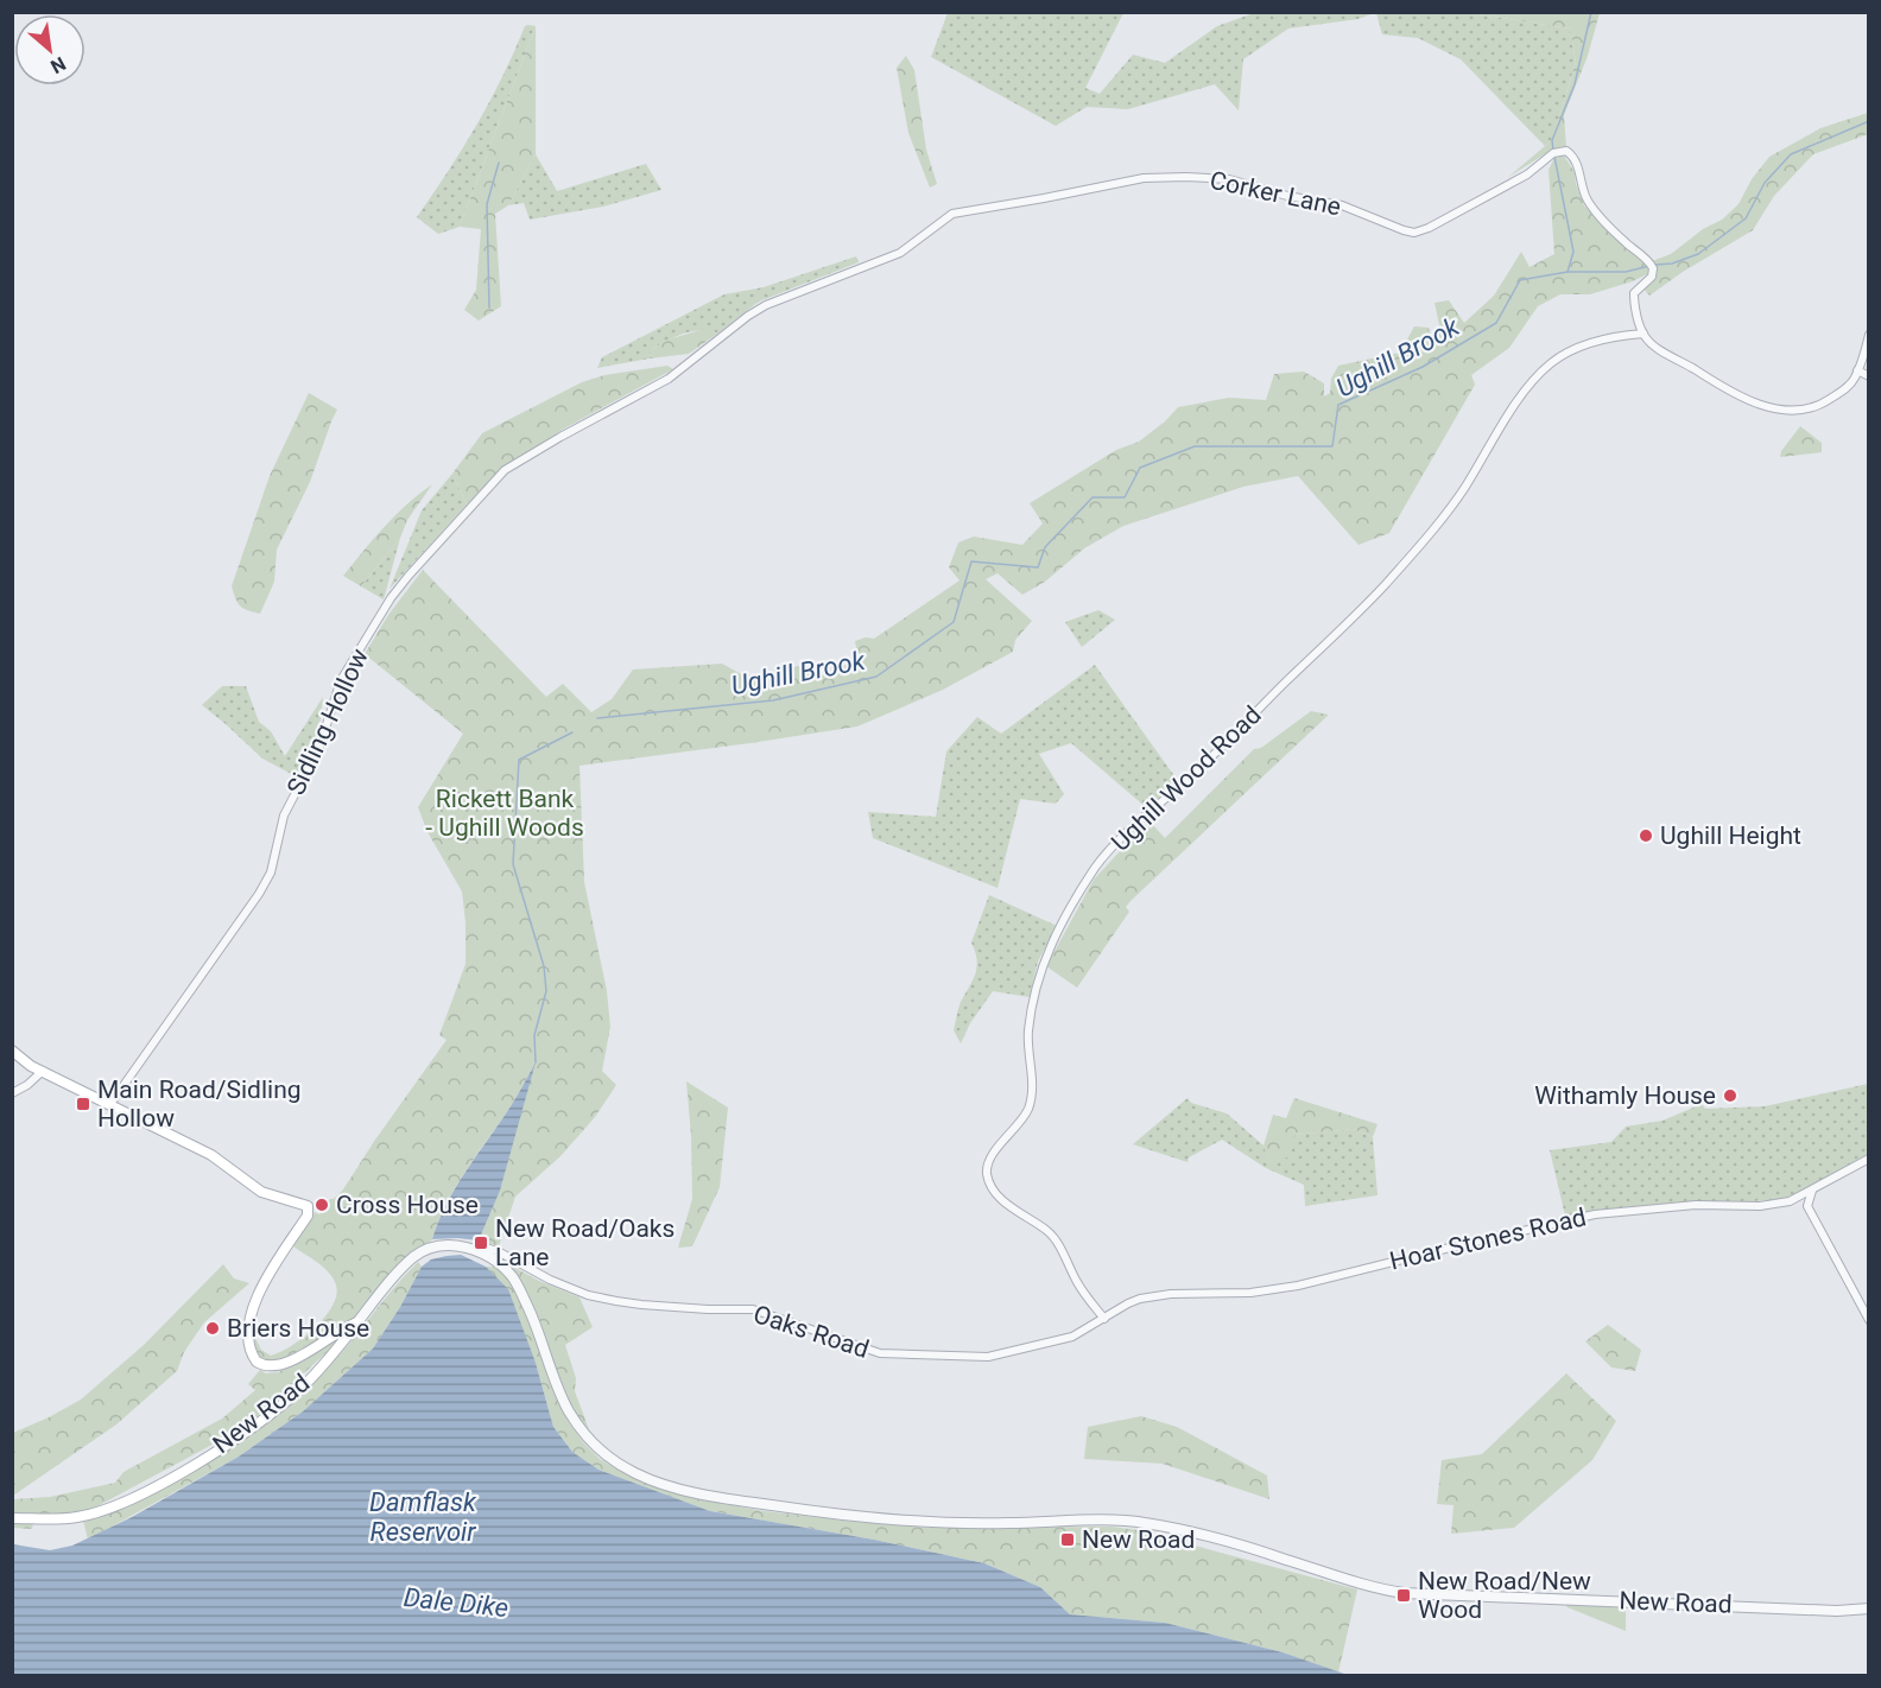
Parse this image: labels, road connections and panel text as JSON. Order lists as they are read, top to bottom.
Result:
{
  "streets": {
    "main road": ["New Road"],
    "street": [
      "Corker Lane",
      "Sidling Hollow",
      "Ughill Wood Road",
      "Hoar Stones Road",
      "Oaks Road"
    ]
  },
  "crossings": [
    ["Corker Lane", "Sidling Hollow"],
    ["Corker Lane", "Ughill Wood Road"],
    ["Ughill Wood Road", "Hoar Stones Road"],
    ["Ughill Wood Road", "Oaks Road"],
    ["Hoar Stones Road", "Oaks Road"],
    ["Oaks Road", "New Road"]
  ],
  "water": ["Ughill Brook", "Damflask Reservoir", "Dale Dike"],
  "parks": ["Rickett Bank - Ughill Woods"],
  "places": {
    "other": [
      "Ughill Height",
      "Withamly House",
      "Cross House",
      "Briers House"
    ],
    "transit": [
      "Main Road/Sidling Hollow",
      "New Road/Oaks Lane",
      "New Road",
      "New Road/New Wood"
    ]
  },
  "north": "bottom right"
}
